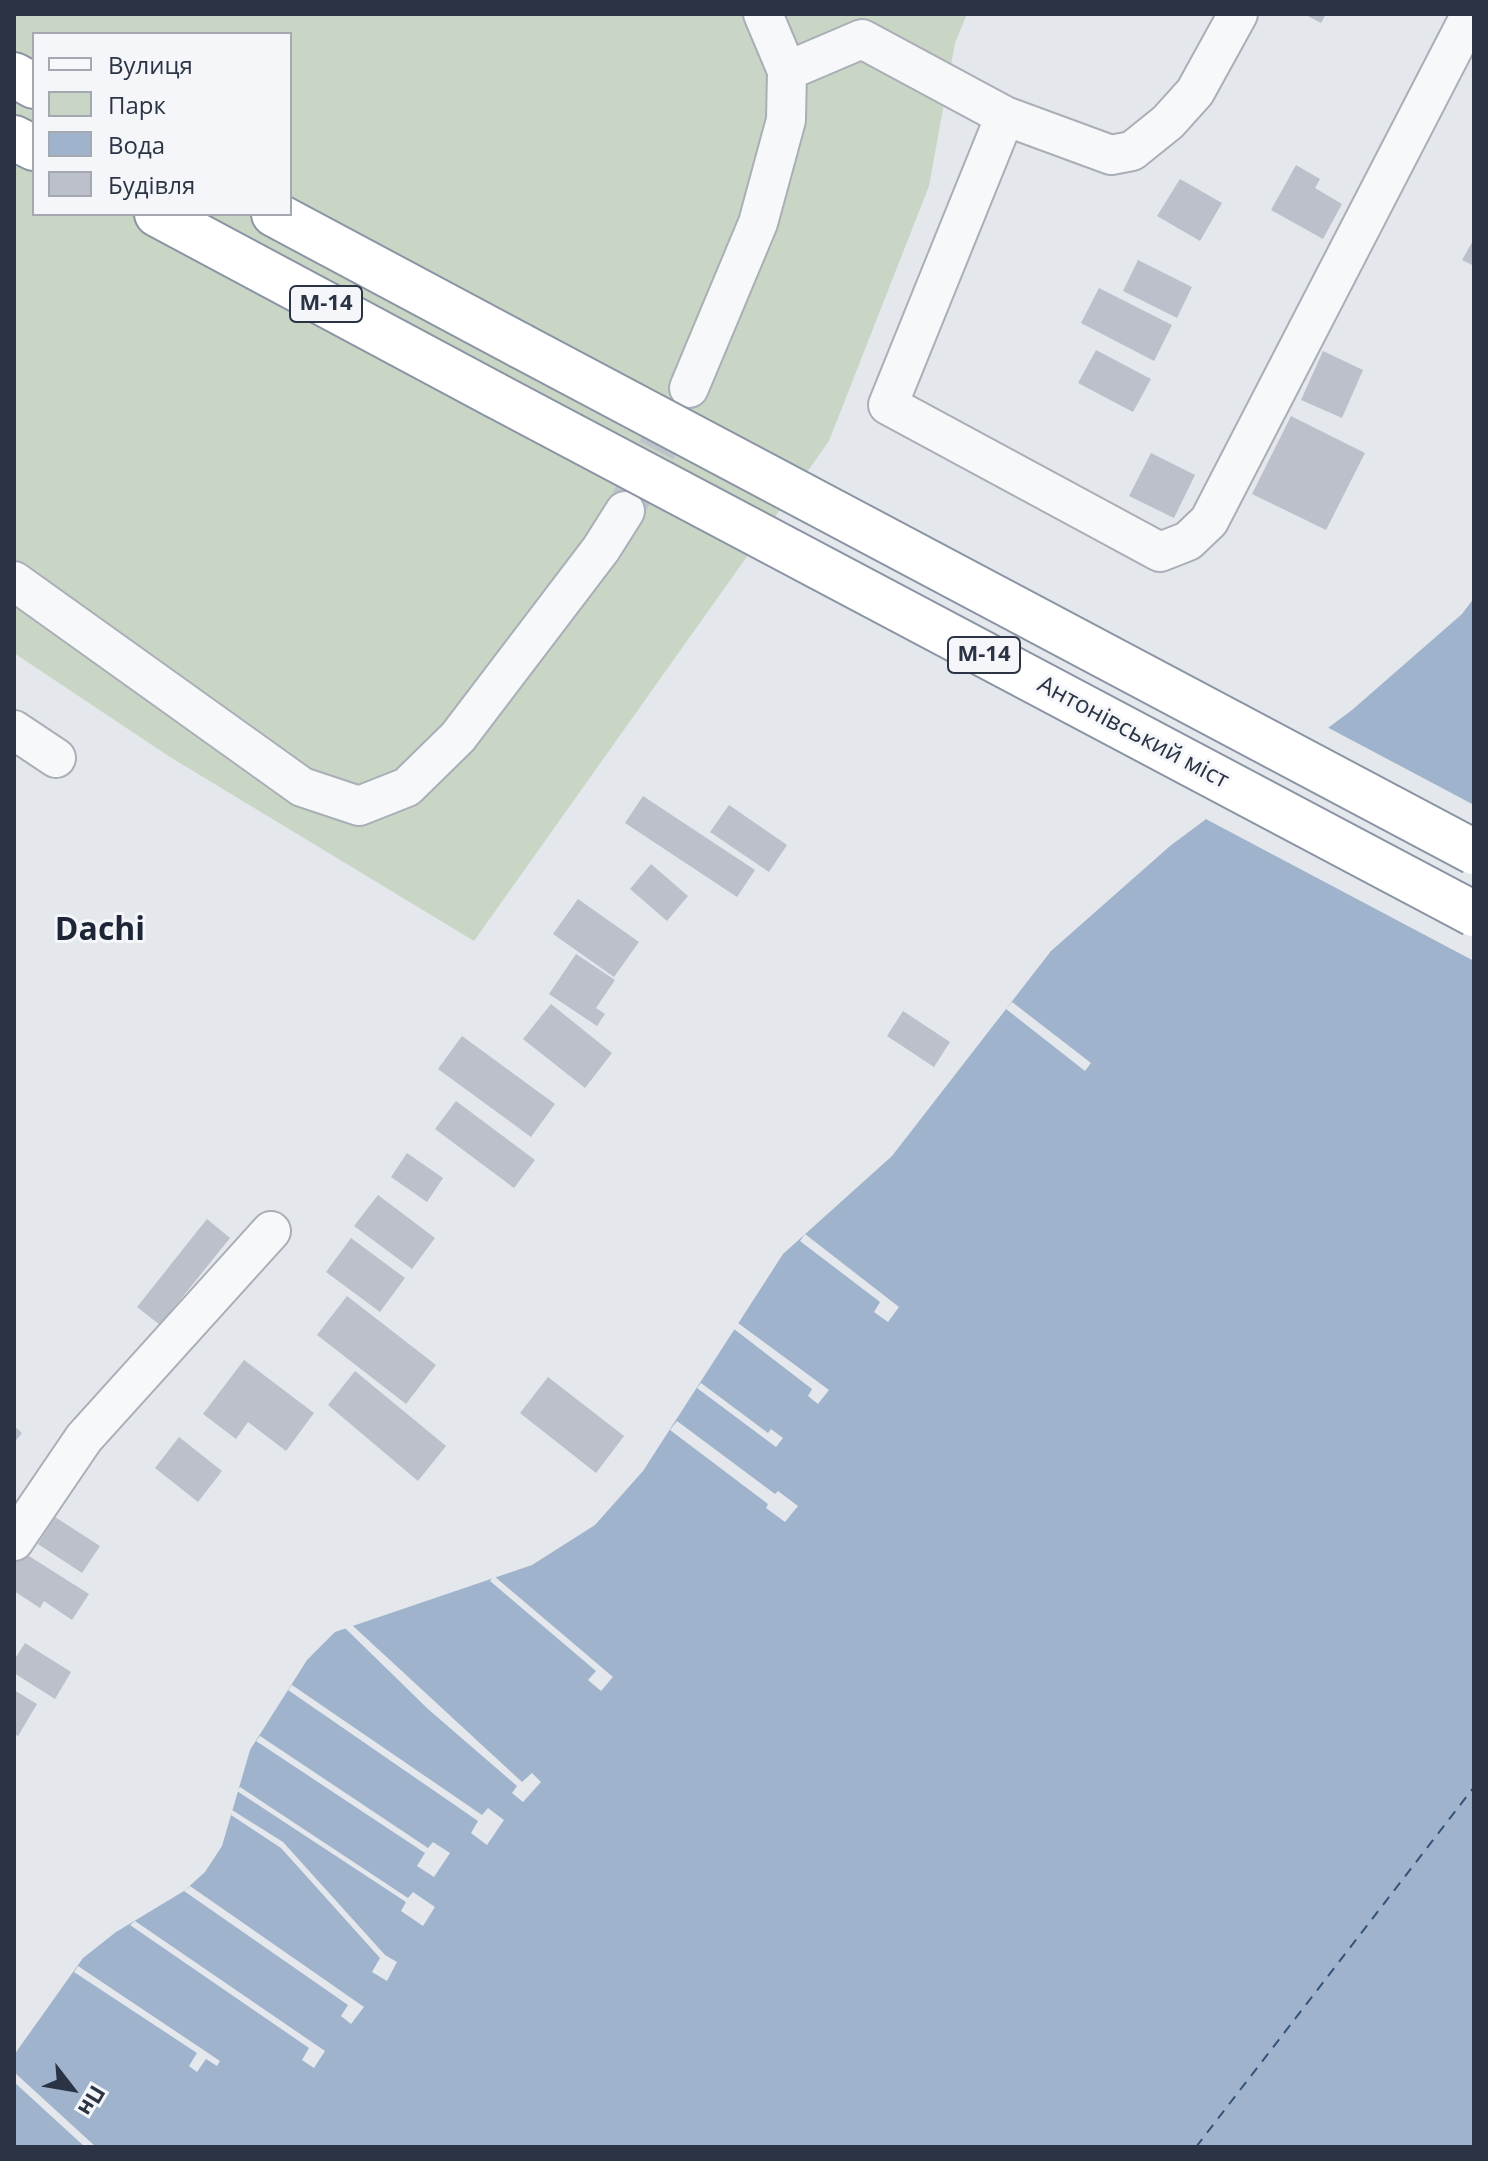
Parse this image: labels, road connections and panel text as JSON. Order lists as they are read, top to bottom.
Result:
{
  "streets": {
    "highway": ["М-14", "Антонівський міст"]
  },
  "districts": ["Dachi"],
  "legend": [
    "Вулиця",
    "Парк",
    "Вода",
    "Будівля"
  ],
  "north": "bottom right"
}
